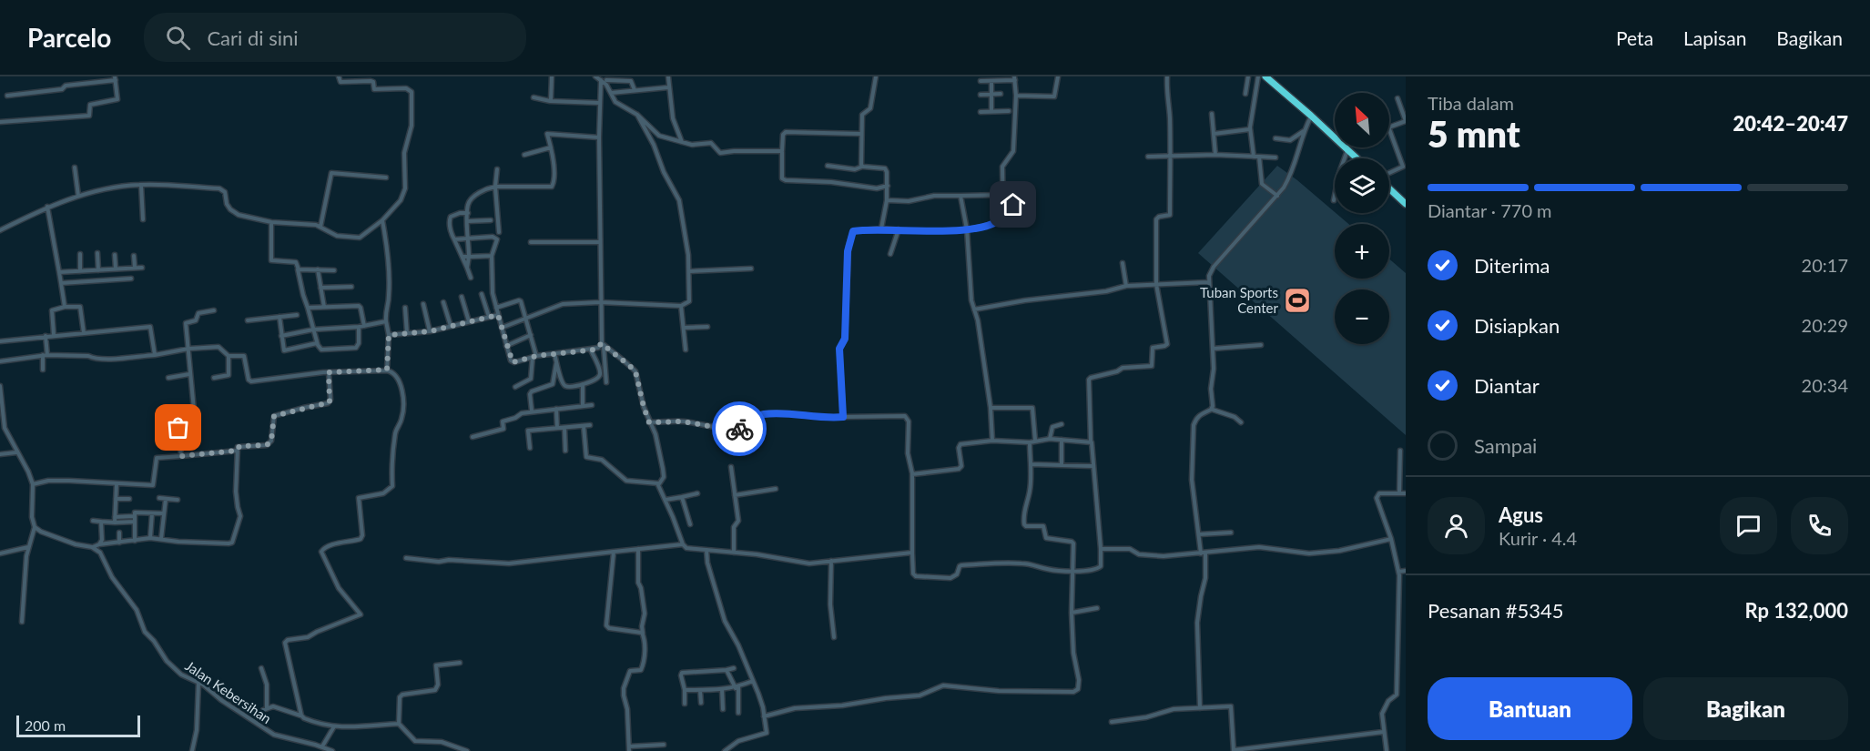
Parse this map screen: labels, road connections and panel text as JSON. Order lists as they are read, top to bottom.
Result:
{
  "streets": {
    "street": ["Jalan Kebersihan"]
  },
  "places": {
    "sports": ["Tuban Sports Center"]
  },
  "scale_bar": "200 m",
  "north": "top left",
  "page": {
    "header": "Parcelo",
    "search": "Cari di sini",
    "nav": ["Peta", "Lapisan", "Bagikan"],
    "heading": ["5 mnt", "Tiba dalam", "20:42–20:47"],
    "panel": [
      "Agus",
      "Kurir · 4.4",
      "Pesanan #5345",
      "Rp 132,000"
    ],
    "map_buttons": ["+", "−"],
    "bar": "Diantar · 770 m",
    "list": [
      ["Diterima", "20:17"],
      ["Disiapkan", "20:29"],
      ["Diantar", "20:34"],
      "Sampai"
    ],
    "buttons": ["Bantuan", "Bagikan"],
    "scale": "200 m"
  }
}
